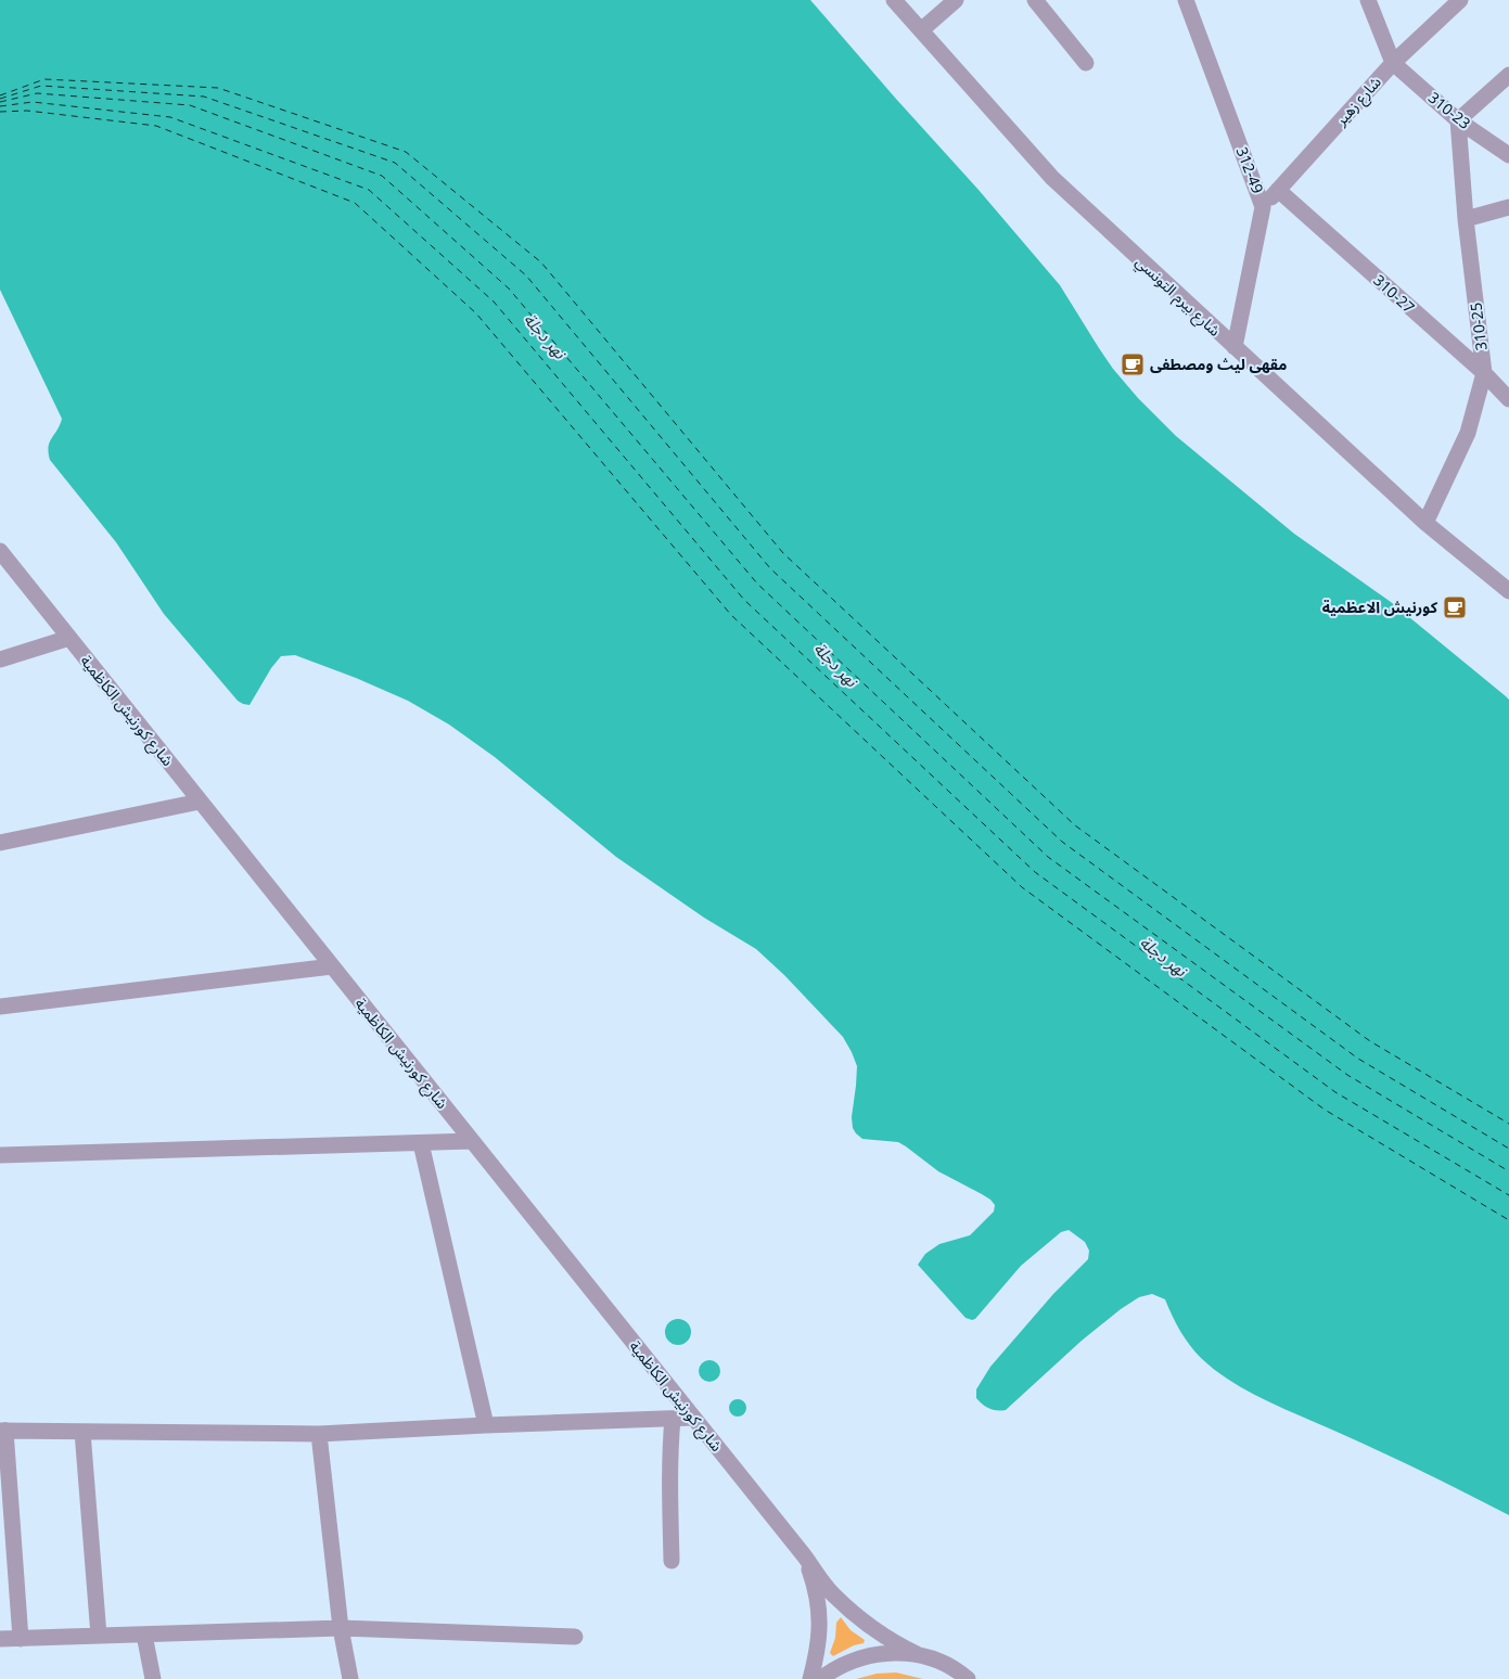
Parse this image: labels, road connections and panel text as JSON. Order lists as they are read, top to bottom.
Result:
{
  "streets": {
    "street": [
      "شارع زهير",
      "310-23",
      "312-49",
      "310-27",
      "شارع بيرم التونسي",
      "310-25",
      "شارع كورنيش الكاظمية"
    ]
  },
  "crossings": [
    ["شارع زهير", "310-23"],
    ["شارع زهير", "312-49"],
    ["شارع زهير", "310-27"],
    ["310-23", "310-25"],
    ["312-49", "شارع بيرم التونسي"],
    ["310-27", "310-25"],
    ["شارع بيرم التونسي", "310-25"]
  ],
  "water": ["نهر دجلة"],
  "places": {
    "cafe": ["مقهى ليث ومصطفى", "كورنيش الاعظمية"]
  }
}
